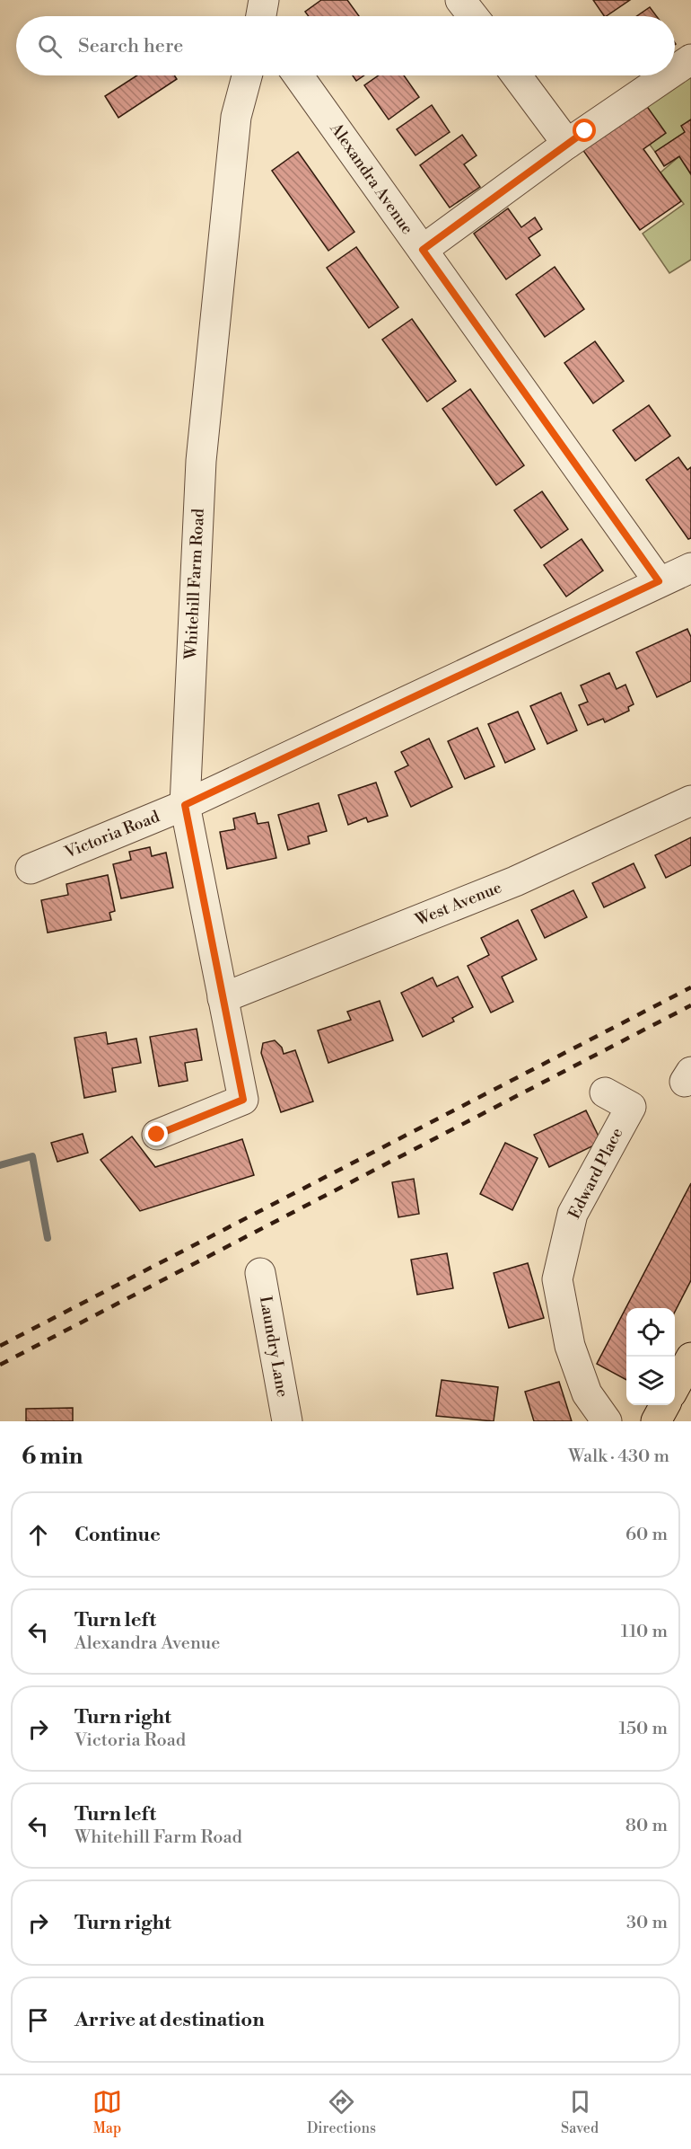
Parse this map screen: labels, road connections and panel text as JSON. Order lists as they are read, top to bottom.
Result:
{
  "streets": {
    "street": [
      "Alexandra Avenue",
      "Whitehill Farm Road",
      "Victoria Road",
      "West Avenue",
      "Edward Place",
      "Laundry Lane"
    ]
  },
  "crossings": [
    ["Alexandra Avenue", "Victoria Road"],
    ["Whitehill Farm Road", "Victoria Road"],
    ["Whitehill Farm Road", "West Avenue"]
  ],
  "page": {
    "search": "Search here",
    "heading": ["6 min", "Walk · 430 m"],
    "list": [
      ["Continue", "60 m"],
      ["Turn left", "Alexandra Avenue", "110 m"],
      ["Turn right", "Victoria Road", "150 m"],
      ["Turn left", "Whitehill Farm Road", "80 m"],
      ["Turn right", "30 m"],
      "Arrive at destination"
    ],
    "nav": ["Map", "Directions", "Saved"]
  }
}
